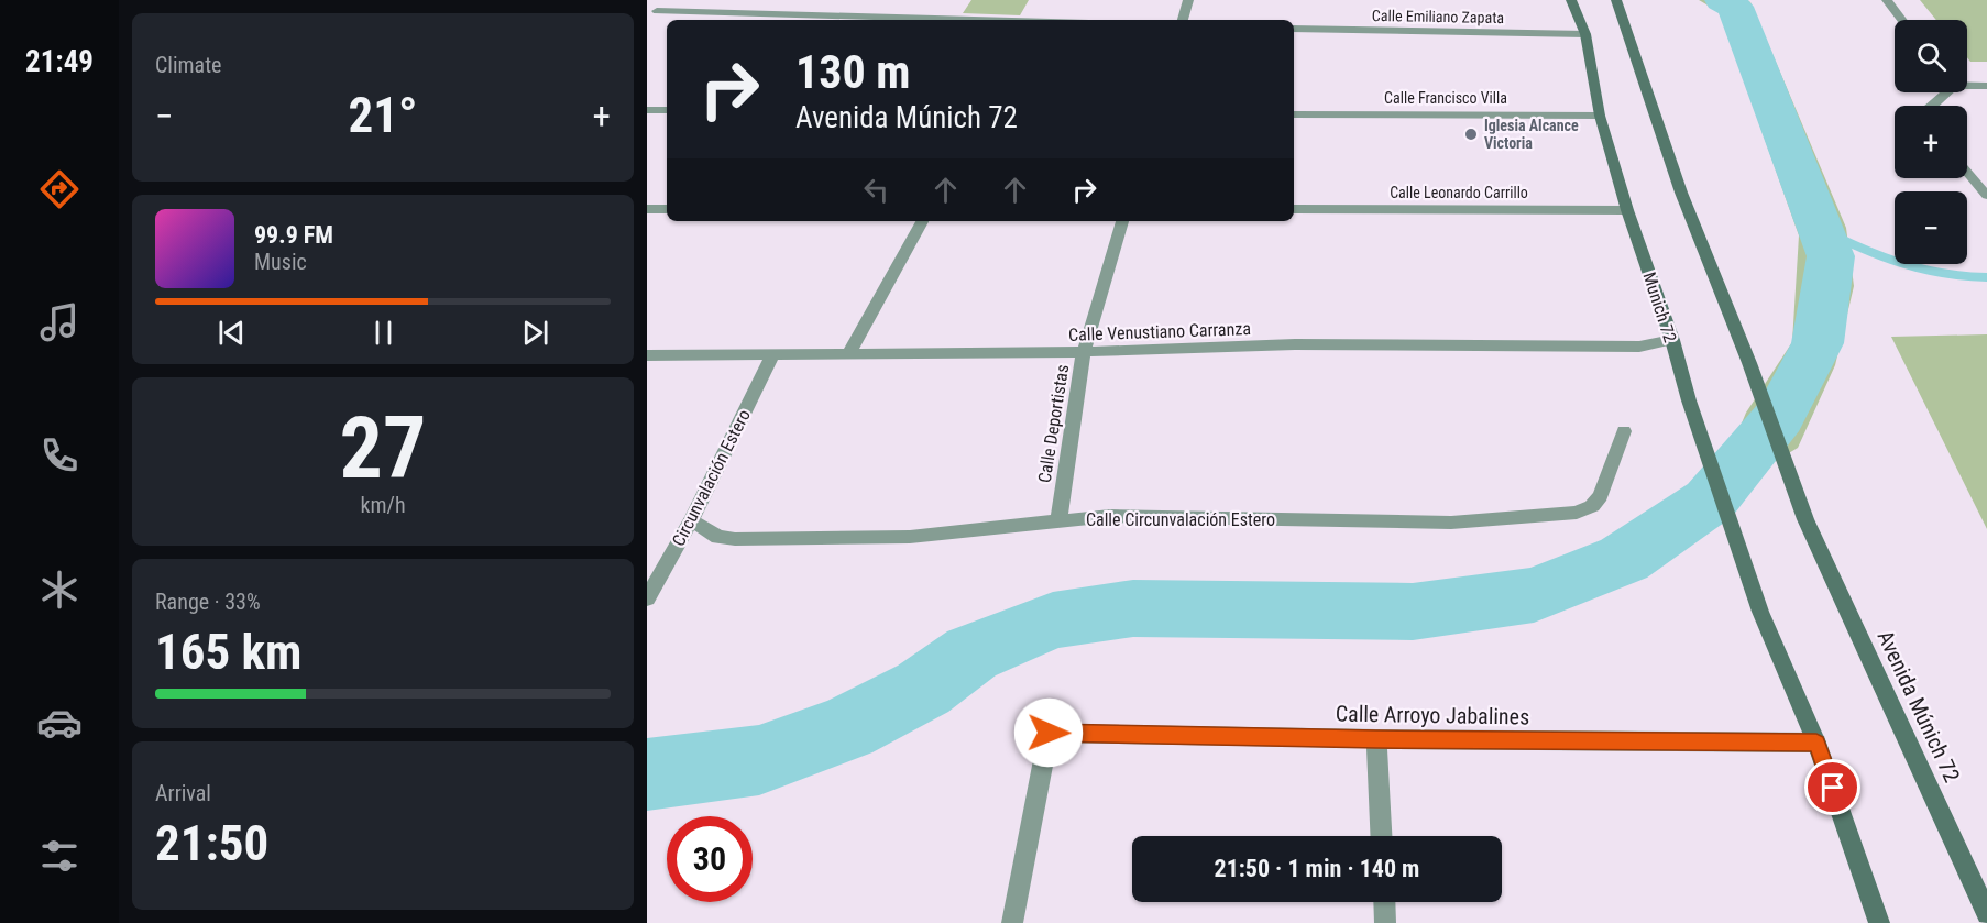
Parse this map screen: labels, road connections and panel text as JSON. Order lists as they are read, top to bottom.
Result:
{
  "streets": {
    "main road": ["Munich 72", "Avenida Múnich 72"],
    "street": [
      "Calle Emiliano Zapata",
      "Calle Francisco Villa",
      "Calle Leonardo Carrillo",
      "Calle Venustiano Carranza",
      "Calle Deportistas",
      "Circunvalación Estero",
      "Calle Circunvalación Estero",
      "Calle Arroyo Jabalines"
    ]
  },
  "crossings": [
    ["Calle Emiliano Zapata", "Munich 72"],
    ["Calle Francisco Villa", "Munich 72"],
    ["Calle Leonardo Carrillo", "Munich 72"],
    ["Munich 72", "Calle Venustiano Carranza"],
    ["Munich 72", "Calle Arroyo Jabalines"],
    ["Calle Venustiano Carranza", "Calle Deportistas"],
    ["Calle Venustiano Carranza", "Circunvalación Estero"],
    ["Calle Deportistas", "Calle Circunvalación Estero"],
    ["Circunvalación Estero", "Calle Circunvalación Estero"]
  ],
  "places": ["Iglesia Alcance Victoria"],
  "page": {
    "tabs": "21:49",
    "tile": [
      "Climate",
      ["27", "km/h"],
      ["Range · 33%", "165 km"],
      ["Arrival", "21:50"]
    ],
    "map_buttons": ["+", "−"],
    "turn": ["130 m", "Avenida Múnich 72"],
    "heat": ["−", "21°", "+"],
    "song": ["99.9 FM", "Music"],
    "limit": "30",
    "trip": "21:50 · 1 min · 140 m"
  }
}
